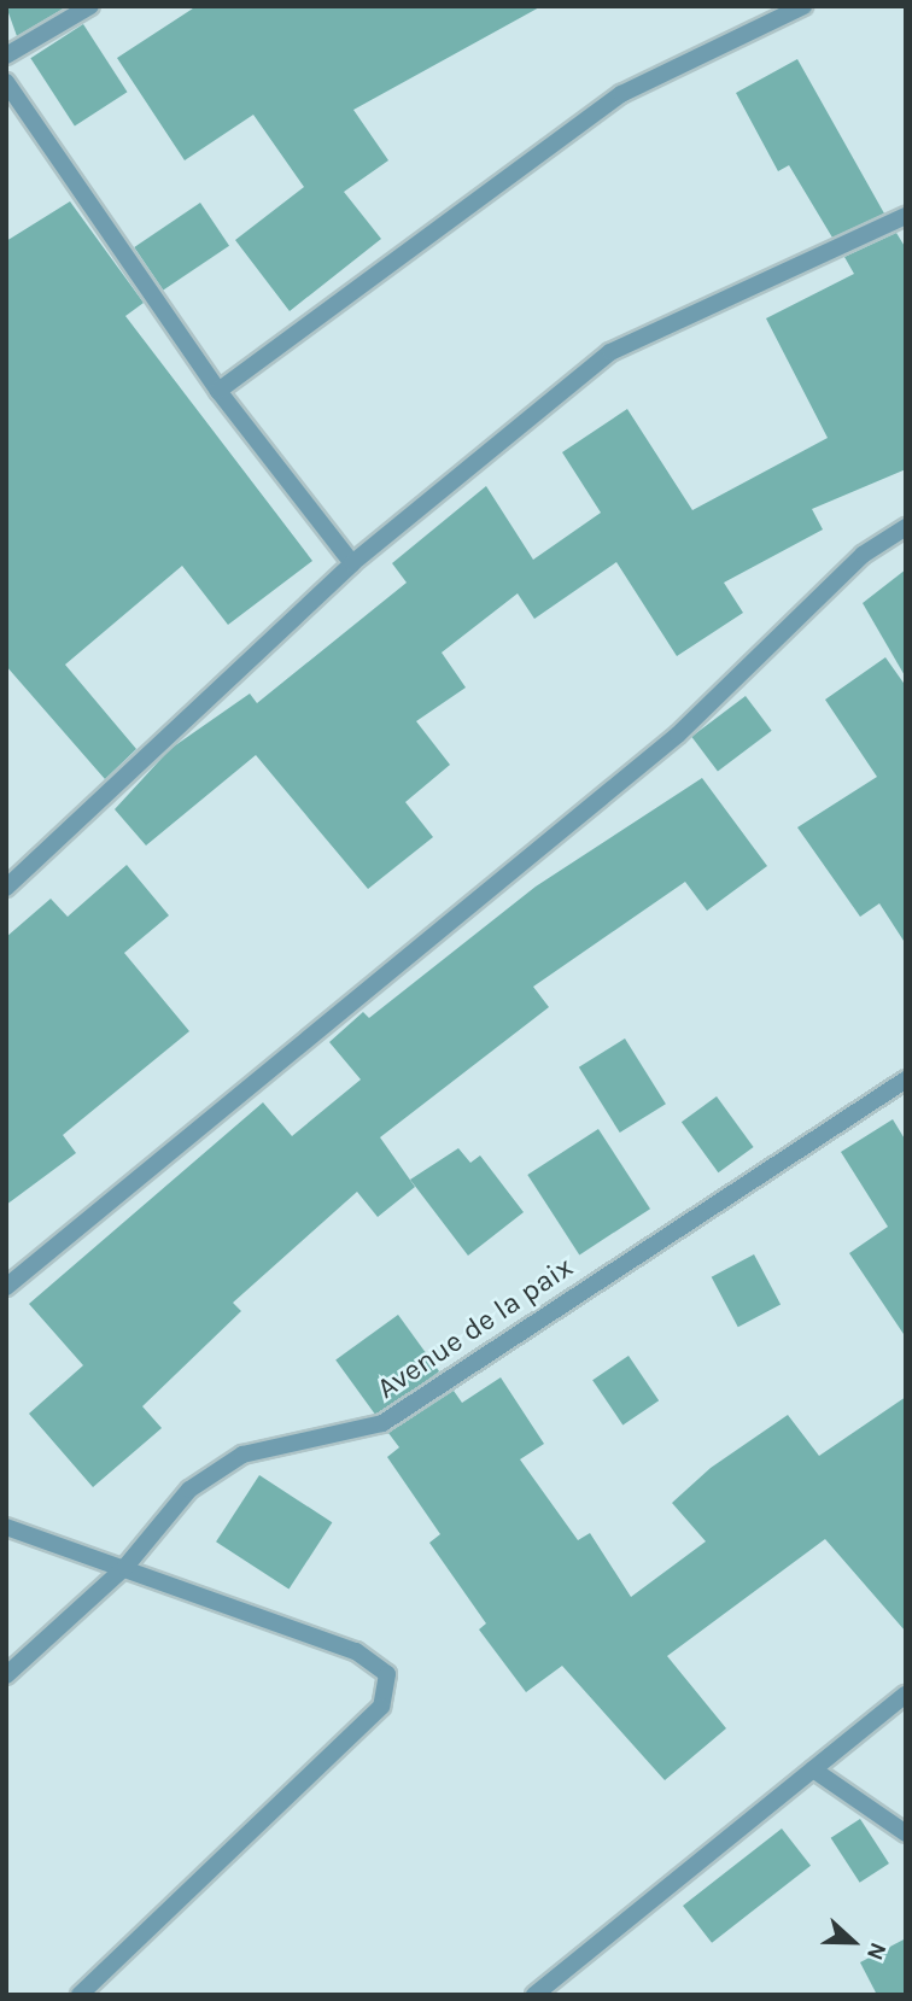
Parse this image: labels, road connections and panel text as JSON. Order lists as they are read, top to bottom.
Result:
{
  "streets": {
    "street": ["Avenue de la paix"]
  },
  "north": "right"
}
